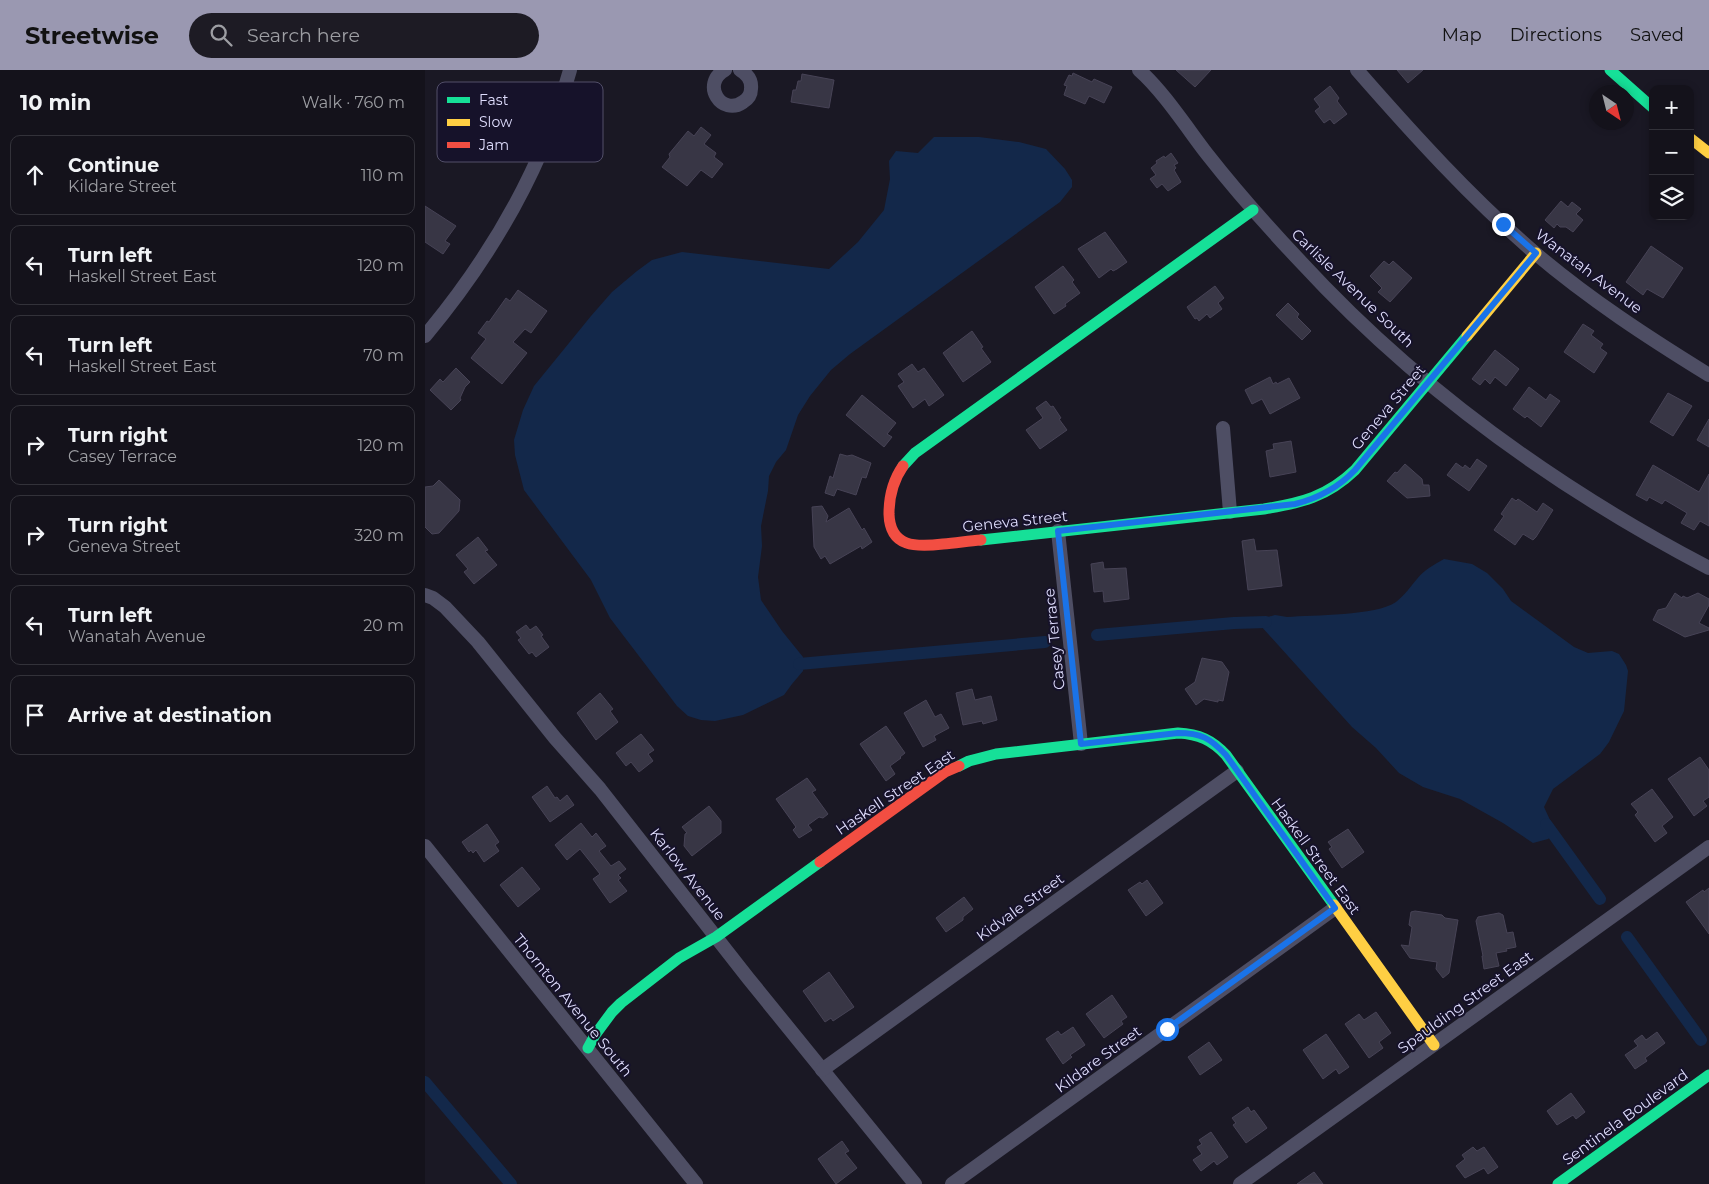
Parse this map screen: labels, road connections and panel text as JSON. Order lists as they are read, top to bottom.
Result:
{
  "streets": {
    "street": [
      "Wanatah Avenue",
      "Carlisle Avenue South",
      "Geneva Street",
      "Casey Terrace",
      "Haskell Street East",
      "Karlow Avenue",
      "Kidvale Street",
      "Spaulding Street East",
      "Thornton Avenue South",
      "Kildare Street",
      "Sentinela Boulevard"
    ]
  },
  "crossings": [
    ["Wanatah Avenue", "Geneva Street"],
    ["Carlisle Avenue South", "Geneva Street"],
    ["Geneva Street", "Casey Terrace"],
    ["Casey Terrace", "Haskell Street East"],
    ["Haskell Street East", "Karlow Avenue"],
    ["Haskell Street East", "Kidvale Street"],
    ["Haskell Street East", "Spaulding Street East"],
    ["Haskell Street East", "Thornton Avenue South"],
    ["Haskell Street East", "Kildare Street"],
    ["Karlow Avenue", "Kidvale Street"]
  ],
  "legend": ["Fast", "Slow", "Jam"],
  "north": "bottom right",
  "page": {
    "header": "Streetwise",
    "search": "Search here",
    "nav": ["Map", "Directions", "Saved"],
    "heading": ["10 min", "Walk · 760 m"],
    "map_buttons": ["+", "−"],
    "list": [
      ["Continue", "Kildare Street", "110 m"],
      ["Turn left", "Haskell Street East", "120 m"],
      ["Turn left", "Haskell Street East", "70 m"],
      ["Turn right", "Casey Terrace", "120 m"],
      ["Turn right", "Geneva Street", "320 m"],
      ["Turn left", "Wanatah Avenue", "20 m"],
      "Arrive at destination"
    ]
  }
}
